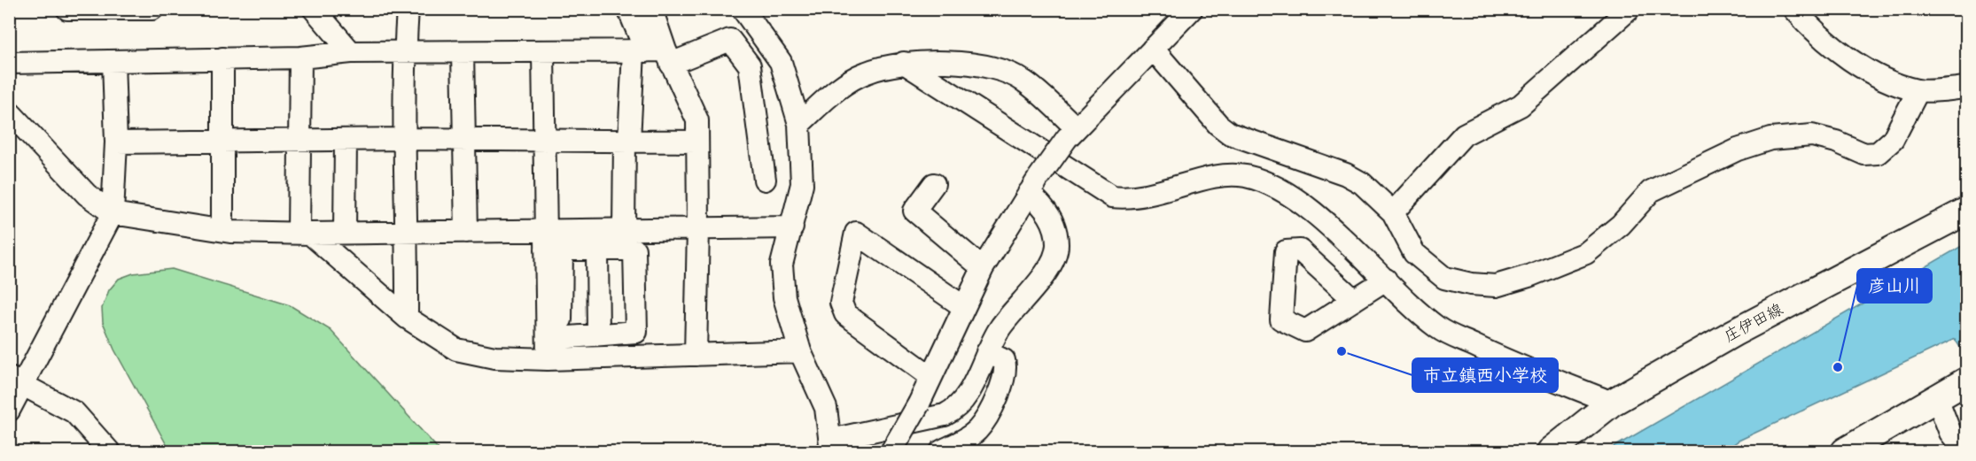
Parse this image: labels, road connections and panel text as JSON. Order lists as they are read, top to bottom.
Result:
{
  "streets": {
    "main road": ["庄伊田線"]
  },
  "places": ["市立鎮西小学校", "彦山川"]
}
